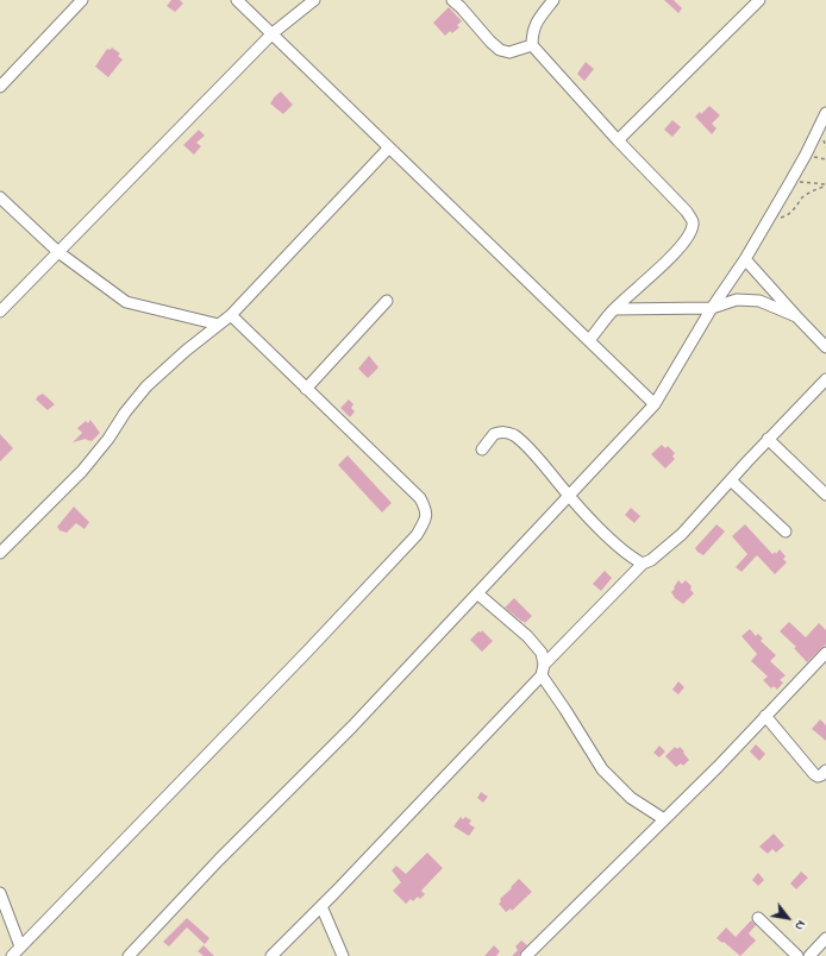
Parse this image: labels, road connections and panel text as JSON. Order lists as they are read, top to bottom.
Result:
{
  "north": "bottom right"
}
